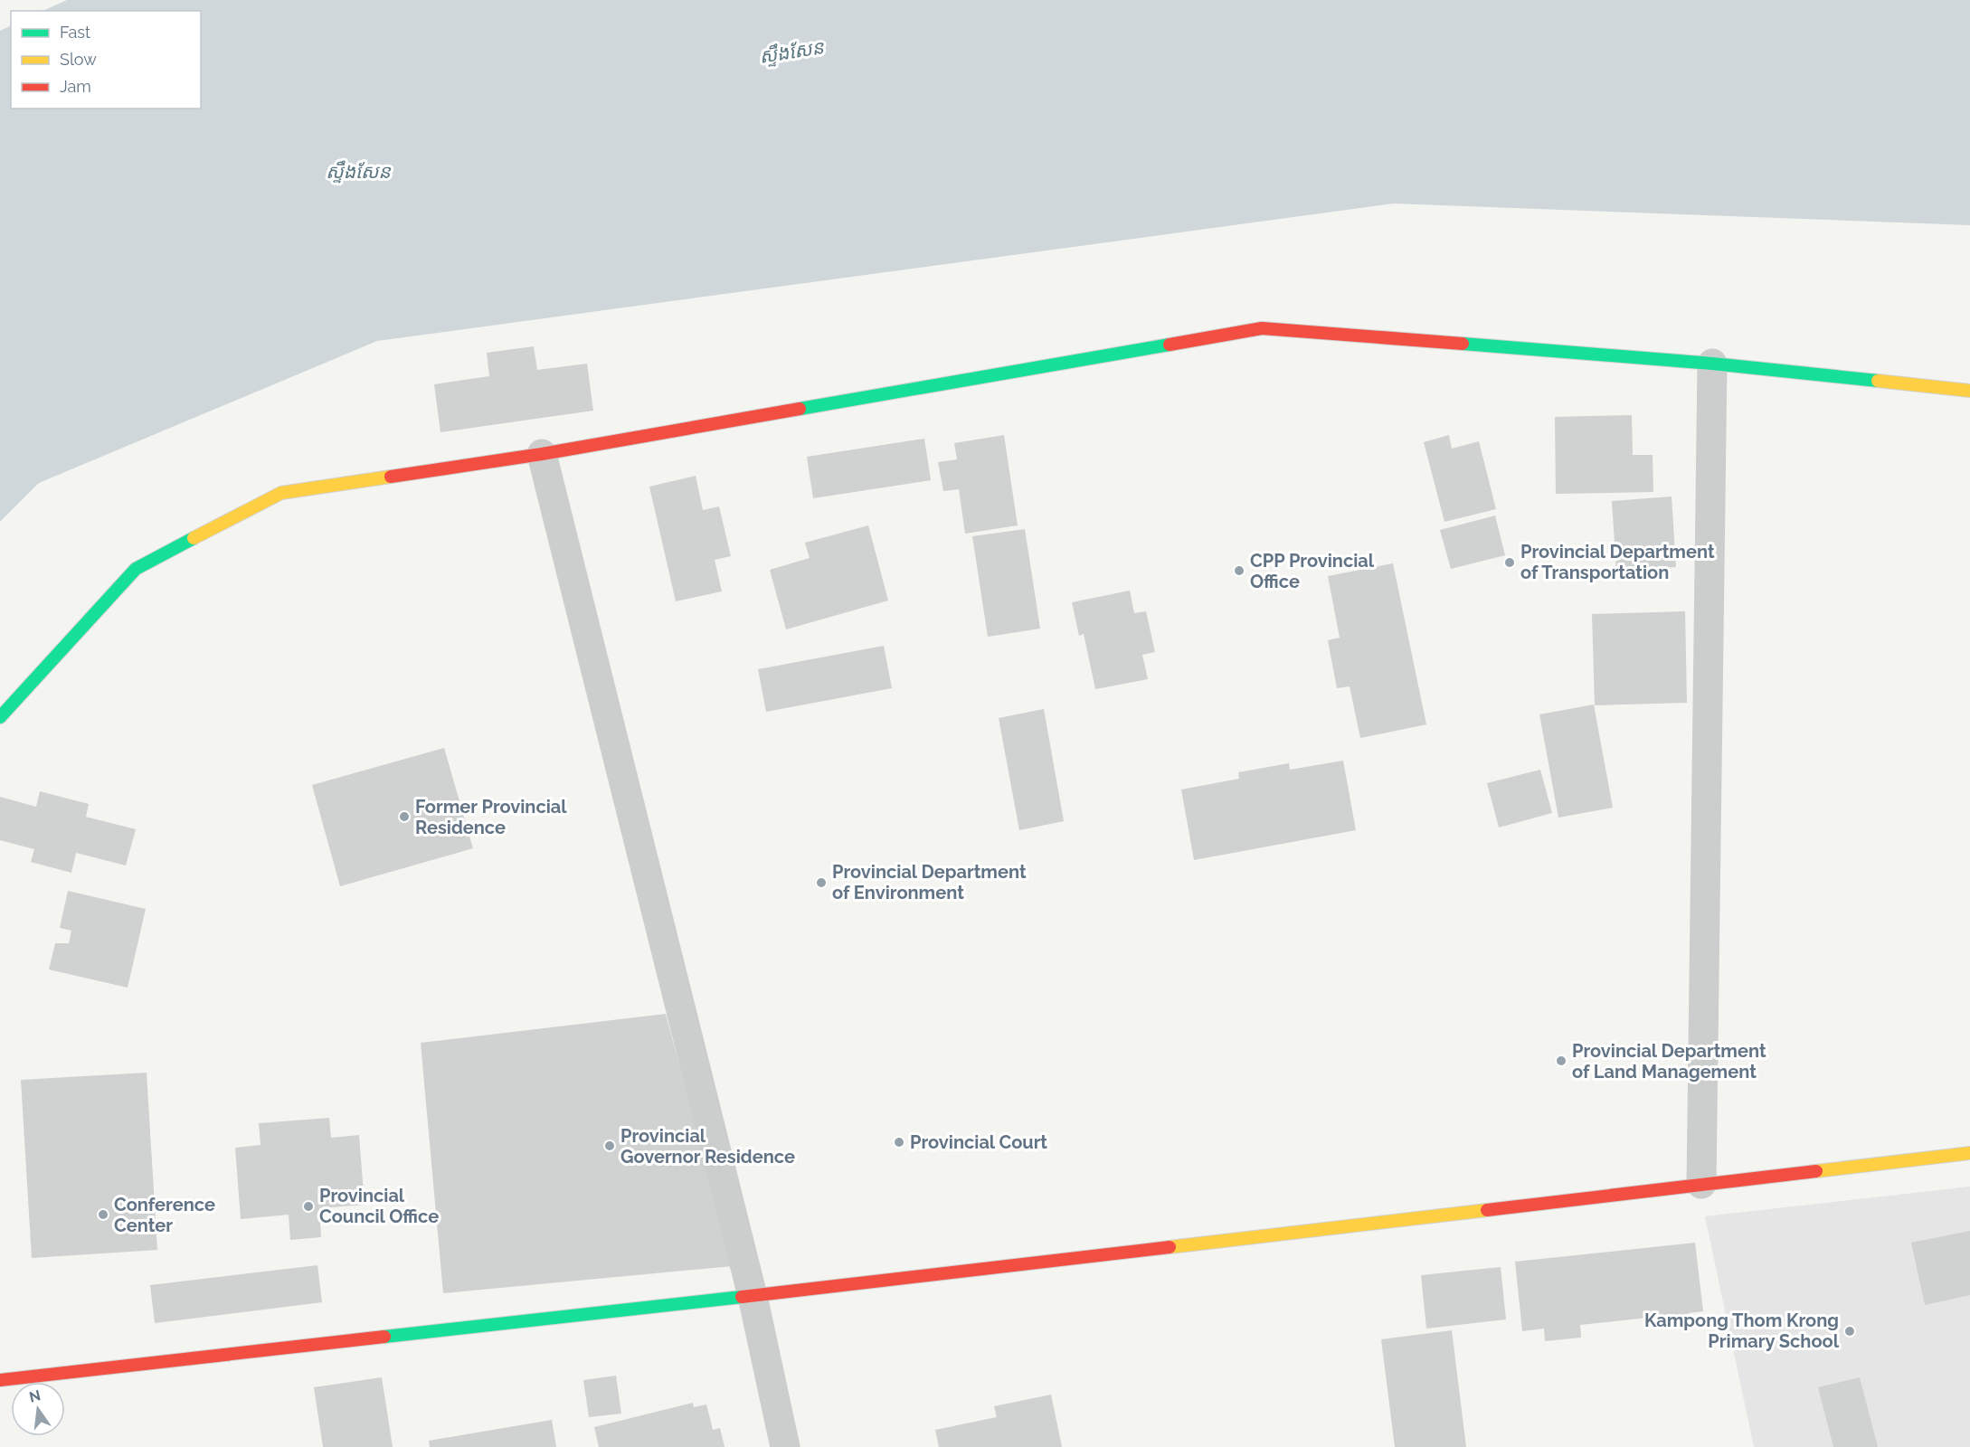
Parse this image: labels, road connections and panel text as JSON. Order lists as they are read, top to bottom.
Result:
{
  "water": ["ស្ទឹងសែន"],
  "places": [
    "Provincial Department of Transportation",
    "CPP Provincial Office",
    "Former Provincial Residence",
    "Provincial Department of Environment",
    "Provincial Department of Land Management",
    "Provincial Court",
    "Provincial Governor Residence",
    "Provincial Council Office",
    "Conference Center",
    "Kampong Thom Krong Primary School"
  ],
  "legend": ["Fast", "Slow", "Jam"],
  "north": "top"
}
